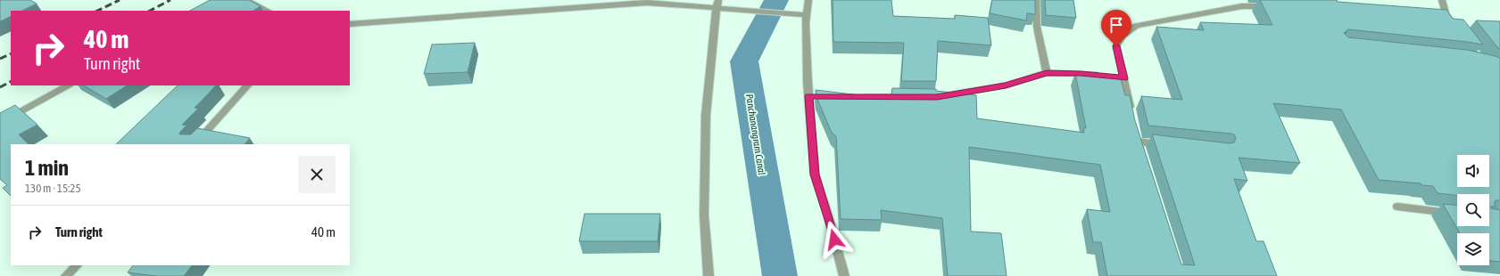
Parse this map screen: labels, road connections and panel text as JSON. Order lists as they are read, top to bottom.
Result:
{
  "water": ["Panchanangram Canal"],
  "page": {
    "turn": ["40 m", "Turn right"],
    "heading": ["1 min", "130 m · 15:25"],
    "list": [
      {
        "name": "Turn right",
        "value": "40 m"
      }
    ]
  }
}
